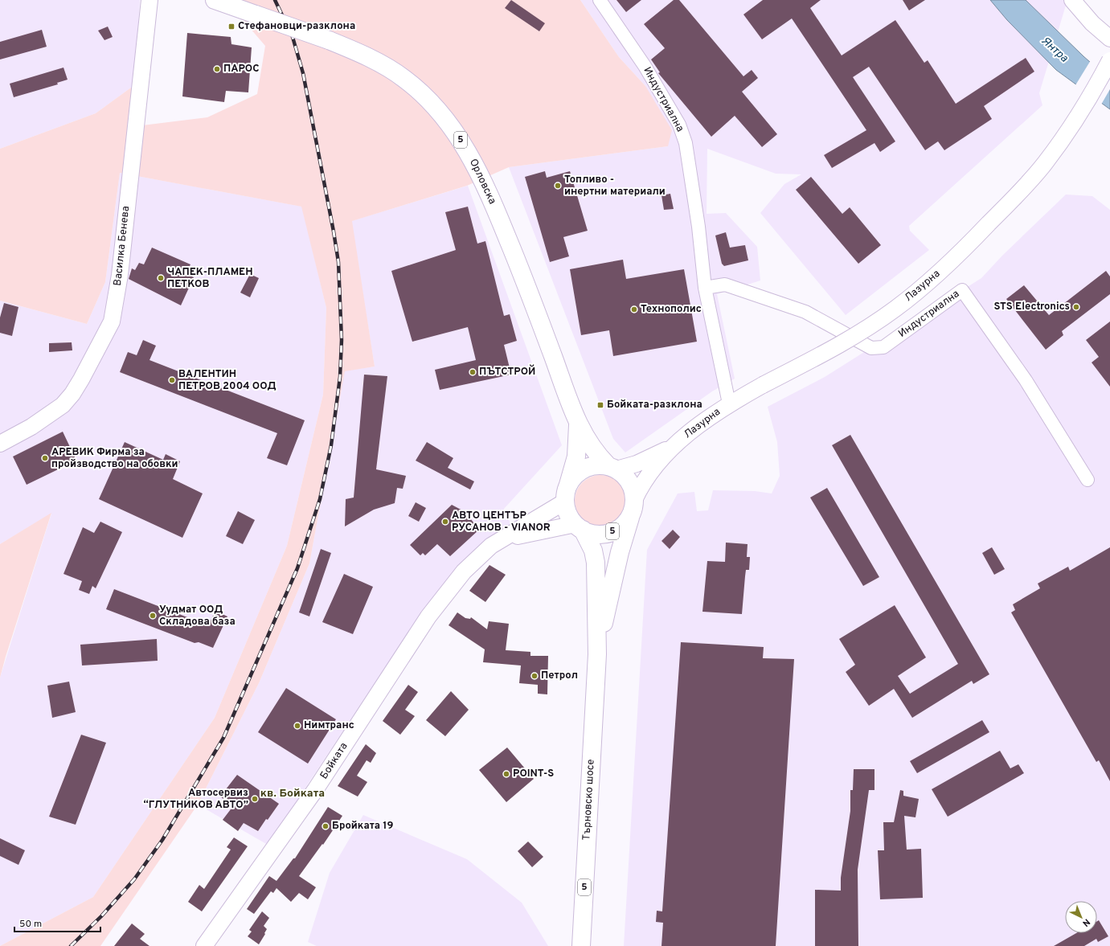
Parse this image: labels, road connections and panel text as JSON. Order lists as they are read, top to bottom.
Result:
{
  "streets": {
    "main road": ["5", "Орловска", "Търновско шосе"],
    "street": [
      "Индустриална",
      "Василка Бенева",
      "Лазурна",
      "Бойката"
    ]
  },
  "crossings": [
    ["Индустриална", "Лазурна"],
    ["5", "Орловска"],
    ["5", "Лазурна"],
    ["5", "Бойката"],
    ["5", "Търновско шосе"],
    ["Орловска", "Лазурна"],
    ["Орловска", "Бойката"],
    ["Орловска", "Търновско шосе"],
    ["Лазурна", "Бойката"],
    ["Лазурна", "Търновско шосе"],
    ["Бойката", "Търновско шосе"]
  ],
  "districts": ["кв. Бойката"],
  "water": ["Янтра"],
  "places": {
    "transit": ["Стефановци-разклона", "Бойката-разклона"],
    "other": [
      "ПАРОС",
      "Топливо - инертни материали",
      "ЧАПЕК-ПЛАМЕН ПЕТКОВ",
      "STS Electronics",
      "Технополис",
      "ПЪТСТРОЙ",
      "ВАЛЕНТИН ПЕТРОВ 2004 ООД",
      "АРЕВИК Фирма за пройзводство на обовки",
      "АВТО ЦЕНТЪР РУСАНОВ - VIANOR",
      "Уудмат ООД Складова база",
      "Петрол",
      "Нимтранс",
      "POINT-S",
      "Автосервиз “ГЛУТНИКОВ АВТО”",
      "Бройката 19"
    ]
  },
  "scale_bar": "50 m",
  "north": "bottom right"
}
